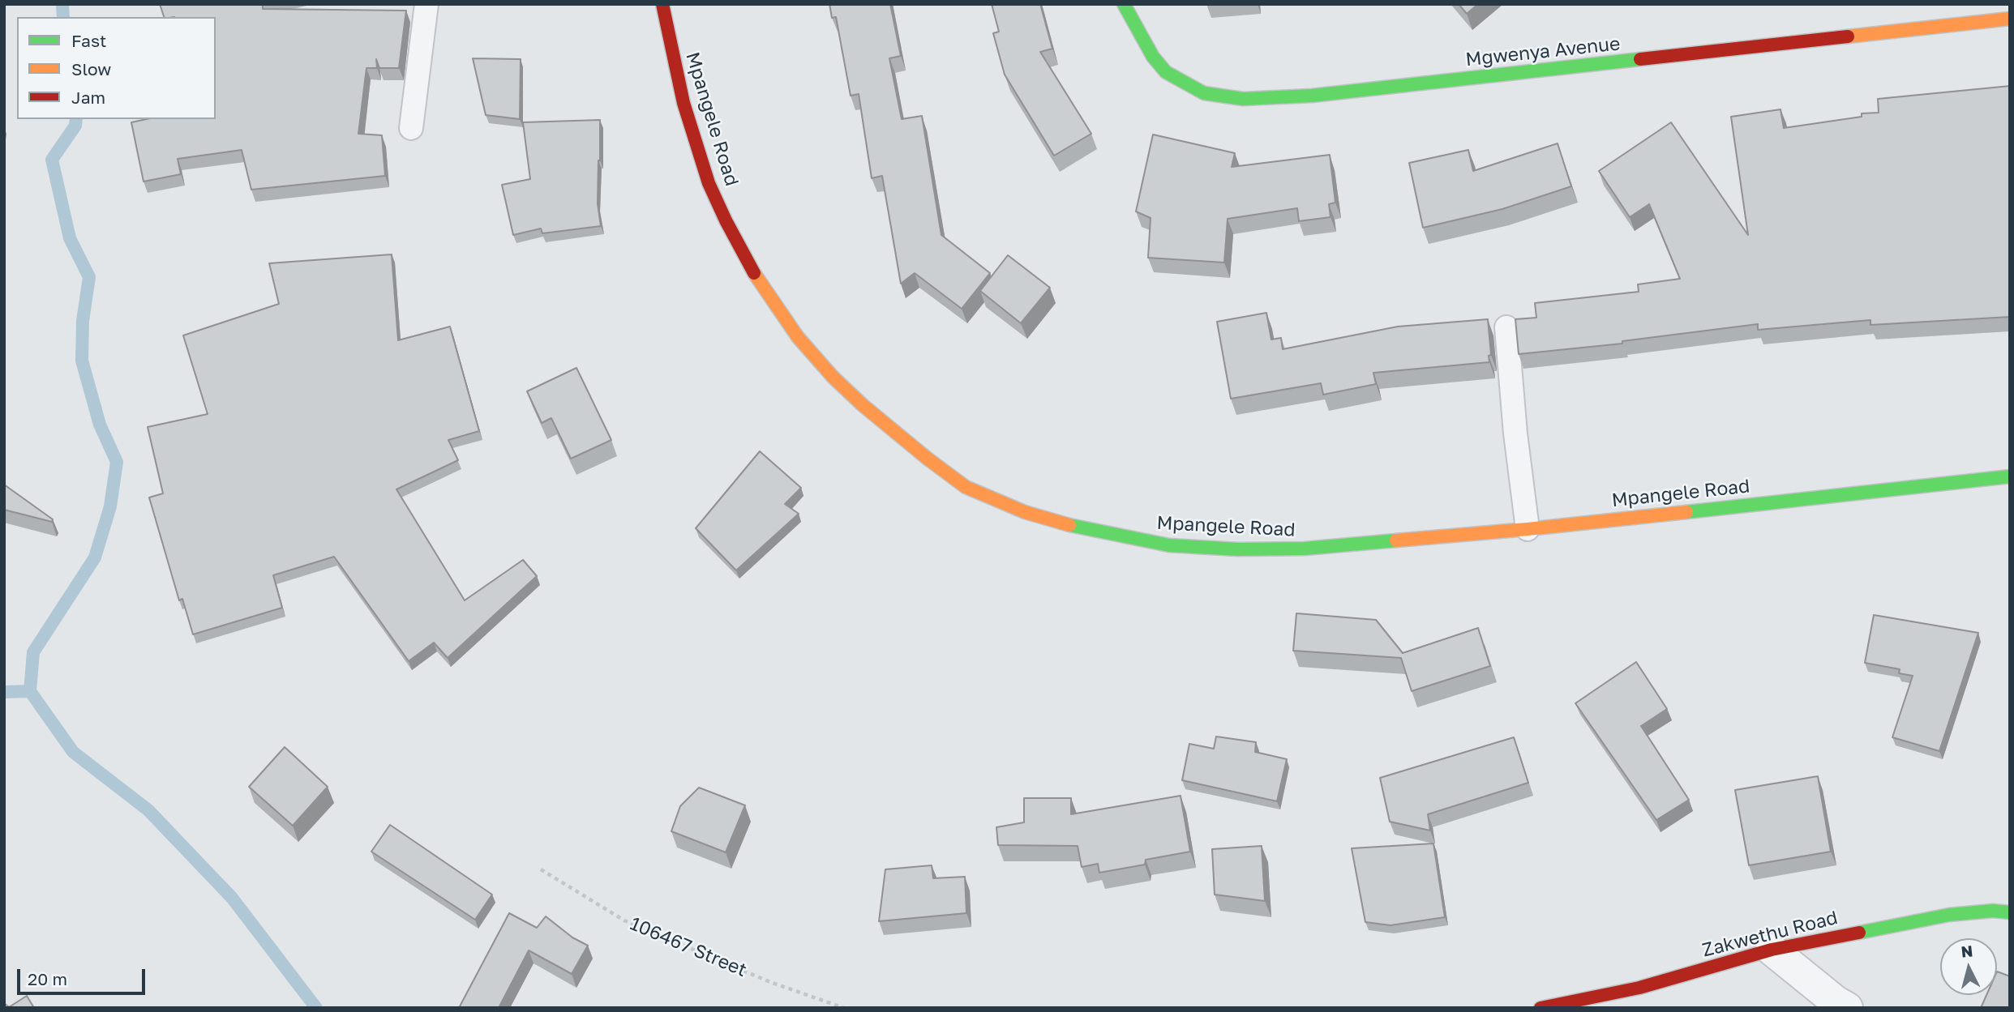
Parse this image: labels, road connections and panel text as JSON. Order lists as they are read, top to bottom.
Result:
{
  "streets": {
    "street": ["Mgwenya Avenue", "Mpangele Road", "Zakwethu Road"],
    "path": ["106467 Street"]
  },
  "legend": ["Fast", "Slow", "Jam"],
  "scale_bar": "20 m",
  "north": "top"
}
